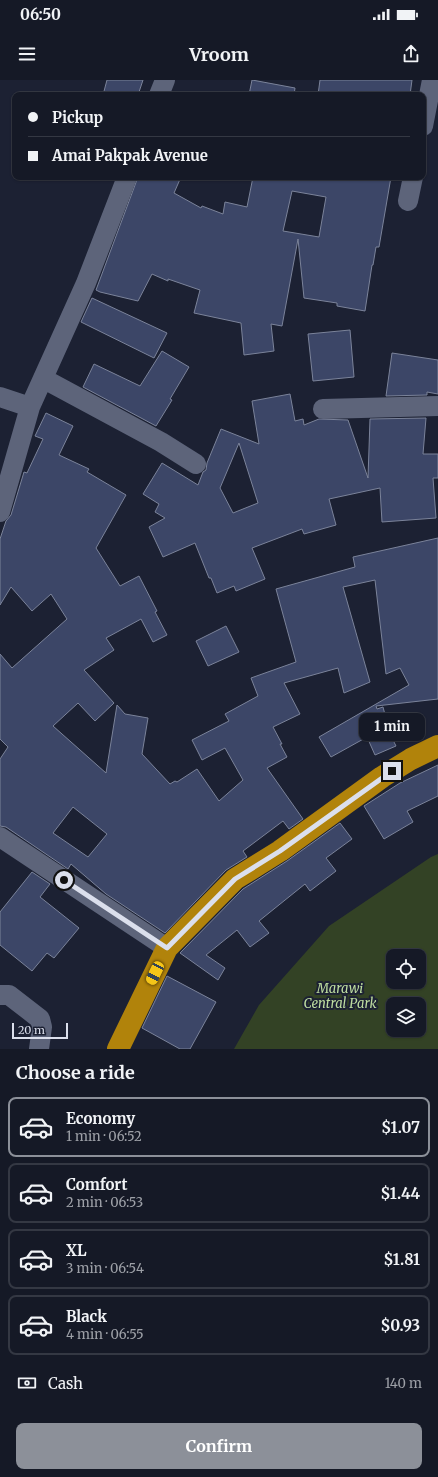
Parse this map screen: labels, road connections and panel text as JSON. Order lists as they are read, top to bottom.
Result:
{
  "parks": ["Marawi Central Park"],
  "scale_bar": "20 m",
  "page": {
    "status": "06:50",
    "header": "Vroom",
    "banner": ["Pickup", "Amai Pakpak Avenue"],
    "bubble": "1 min",
    "scale": "20 m",
    "heading": "Choose a ride",
    "list": [
      {
        "name": "Economy",
        "note": "1 min · 06:52",
        "value": "$1.07"
      },
      {
        "name": "Comfort",
        "note": "2 min · 06:53",
        "value": "$1.44"
      },
      {
        "name": "XL",
        "note": "3 min · 06:54",
        "value": "$1.81"
      },
      {
        "name": "Black",
        "note": "4 min · 06:55",
        "value": "$0.93"
      }
    ],
    "pay": ["Cash", "140 m"],
    "buttons": "Confirm"
  }
}
